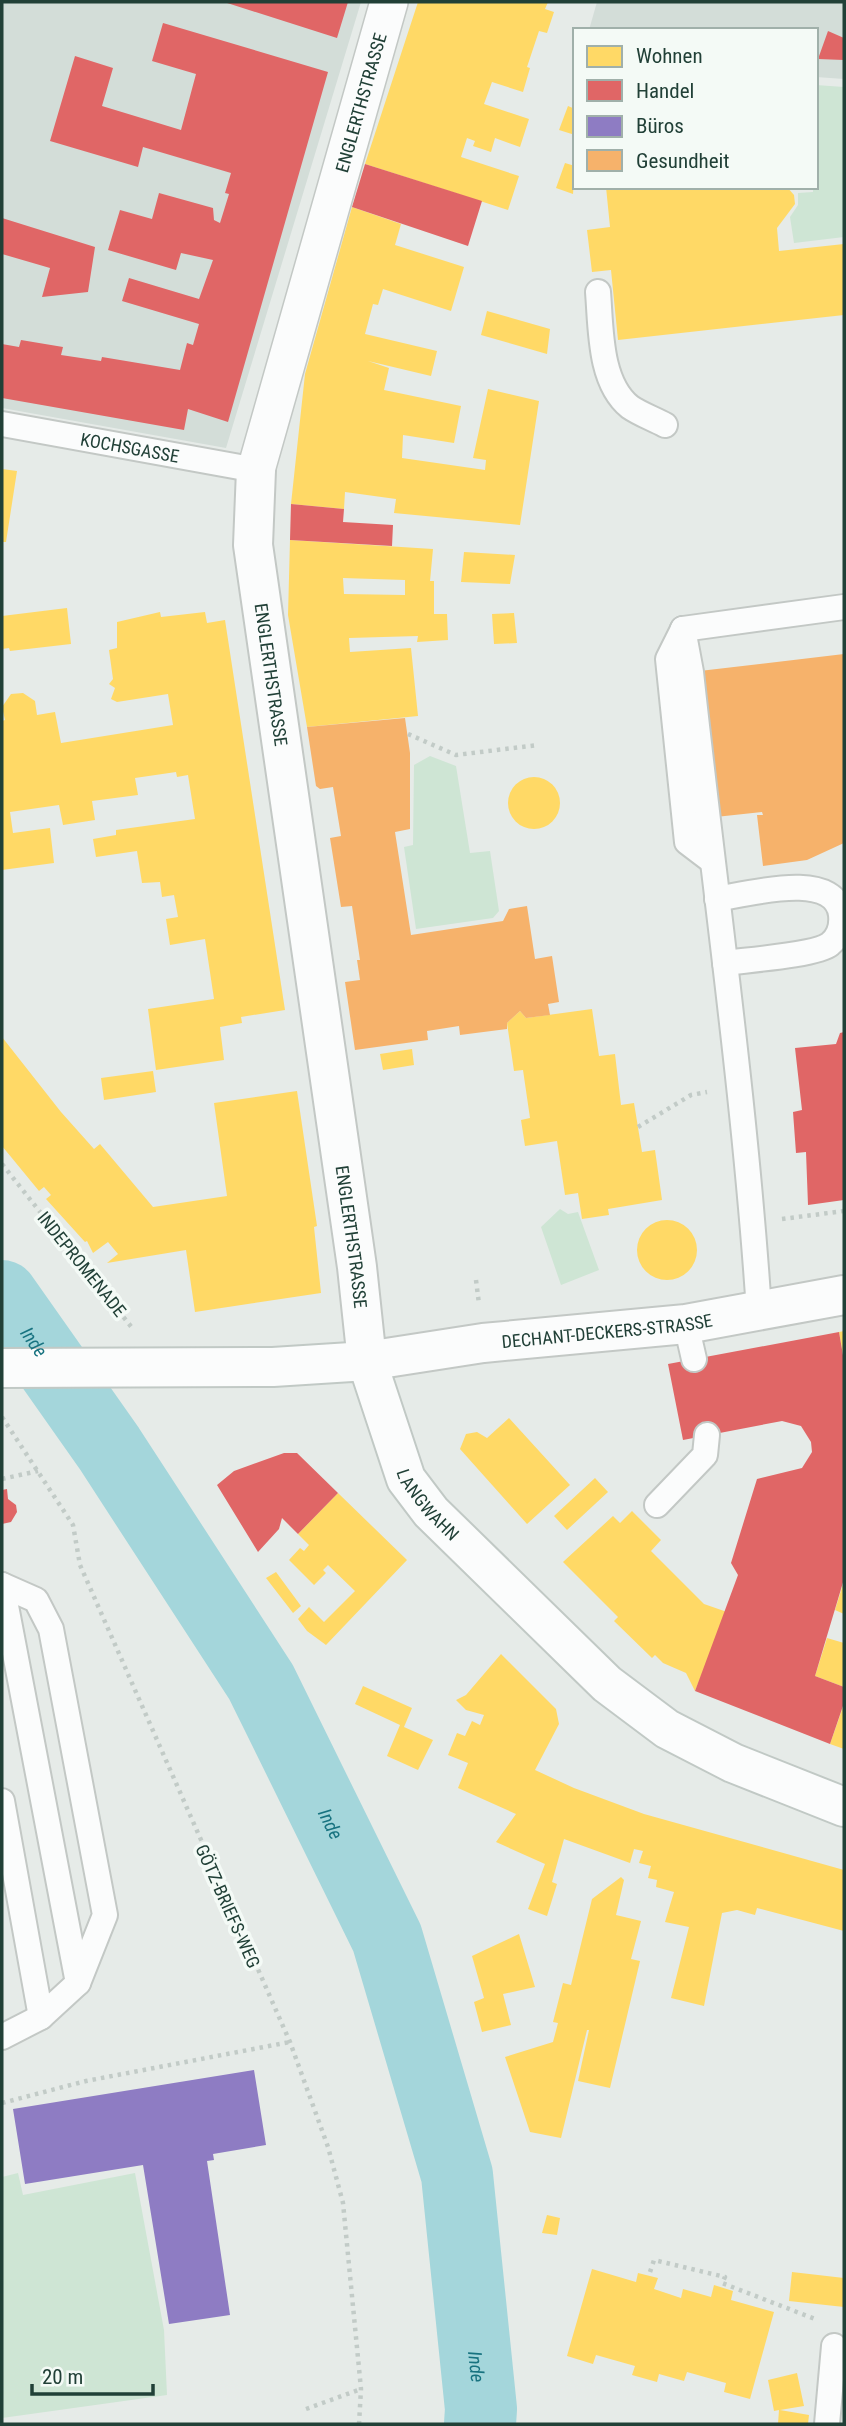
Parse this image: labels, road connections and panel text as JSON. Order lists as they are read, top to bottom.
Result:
{
  "streets": {
    "street": ["ENGLERTHSTRASSE", "DECHANT-DECKERS-STRASSE", "LANGWAHN"],
    "lane": ["KOCHSGASSE"],
    "path": ["INDEPROMENADE", "GÖTZ-BRIEFS-WEG"]
  },
  "crossings": [
    ["ENGLERTHSTRASSE", "KOCHSGASSE"],
    ["ENGLERTHSTRASSE", "DECHANT-DECKERS-STRASSE"],
    ["ENGLERTHSTRASSE", "LANGWAHN"],
    ["DECHANT-DECKERS-STRASSE", "LANGWAHN"]
  ],
  "water": ["Inde"],
  "legend": [
    "Wohnen",
    "Handel",
    "Büros",
    "Gesundheit"
  ],
  "scale_bar": "20 m"
}
